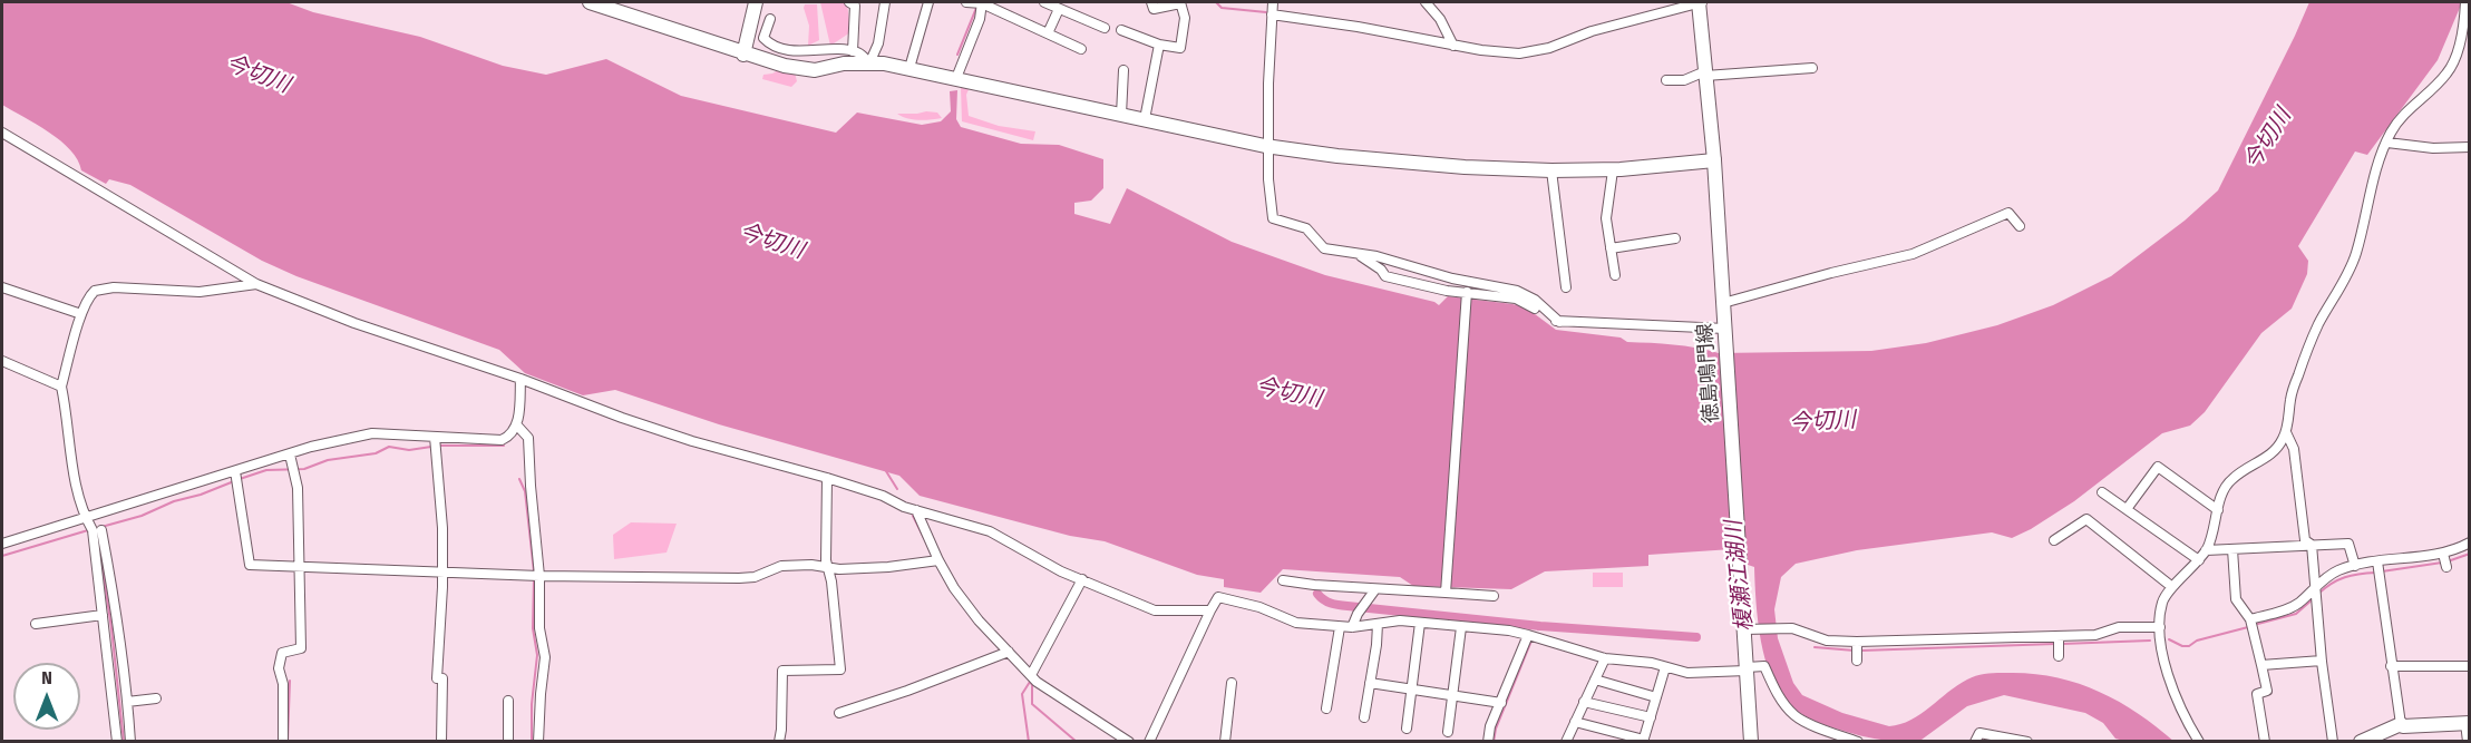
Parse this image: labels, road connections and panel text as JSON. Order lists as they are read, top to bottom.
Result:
{
  "streets": {
    "street": ["徳島鳴門線"]
  },
  "water": ["今切川", "榎瀬江湖川"],
  "north": "top"
}
